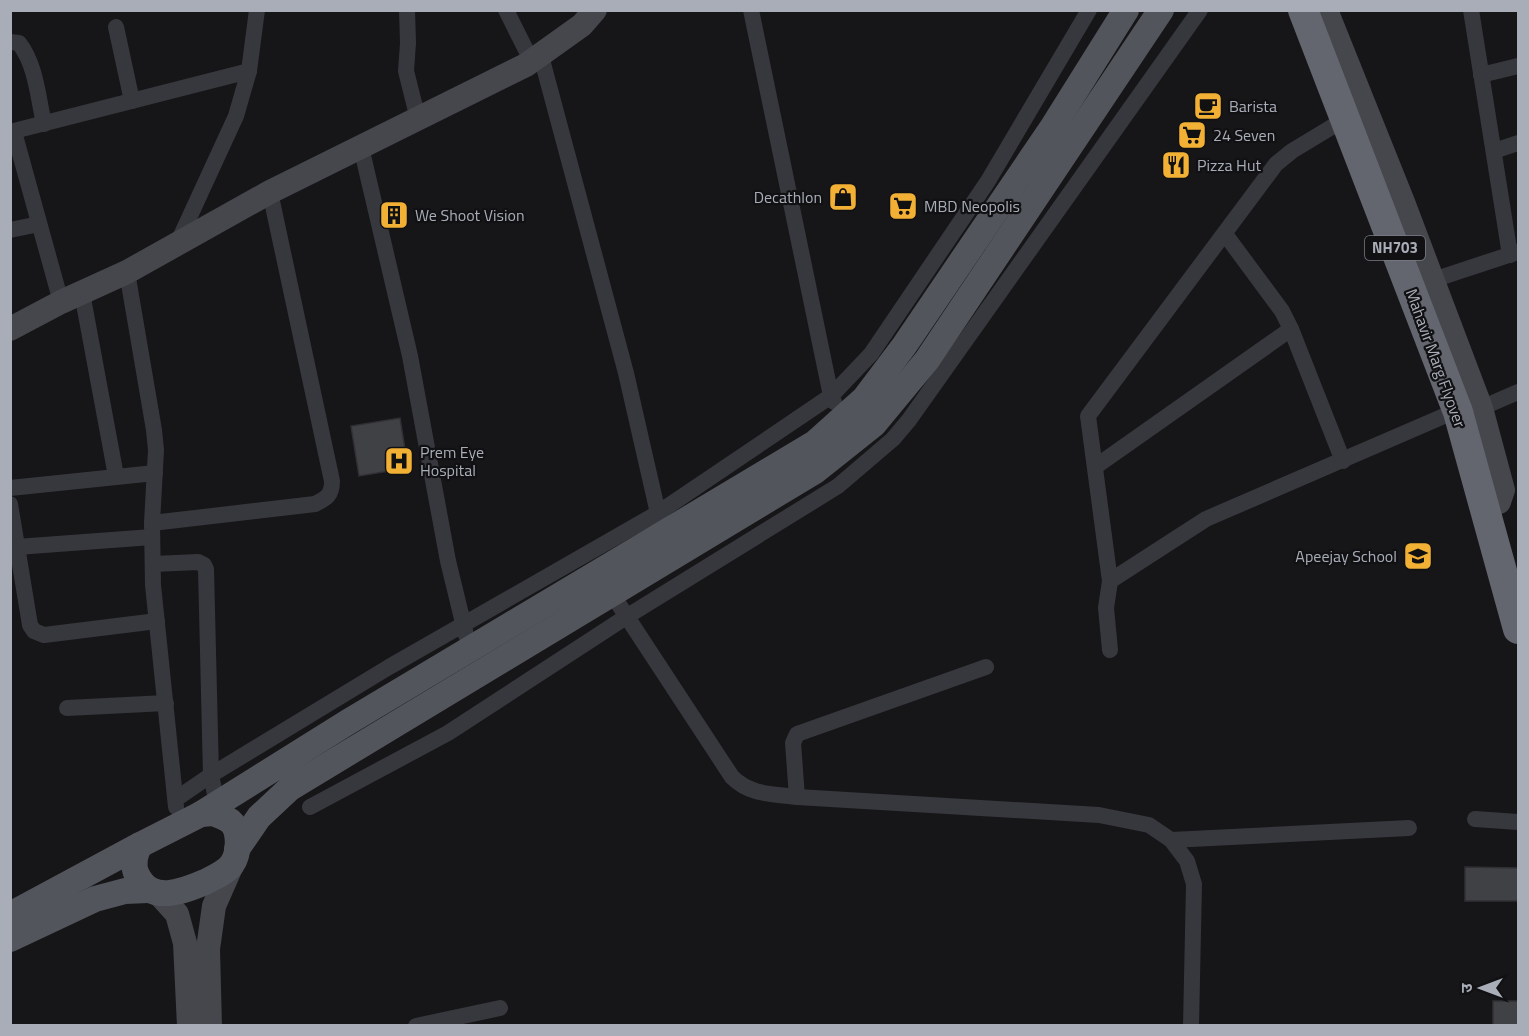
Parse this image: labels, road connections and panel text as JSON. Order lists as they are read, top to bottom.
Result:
{
  "streets": {
    "highway": ["NH703", "Mahavir Marg Flyover"]
  },
  "crossings": [
    ["NH703", "Mahavir Marg Flyover"]
  ],
  "places": {
    "cafe": ["Barista"],
    "supermarket": ["24 Seven", "MBD Neopolis"],
    "restaurant": ["Pizza Hut"],
    "shop": ["Decathlon"],
    "building": ["We Shoot Vision"],
    "hospital": ["Prem Eye Hospital"],
    "school or university": ["Apeejay School"]
  },
  "north": "left"
}
